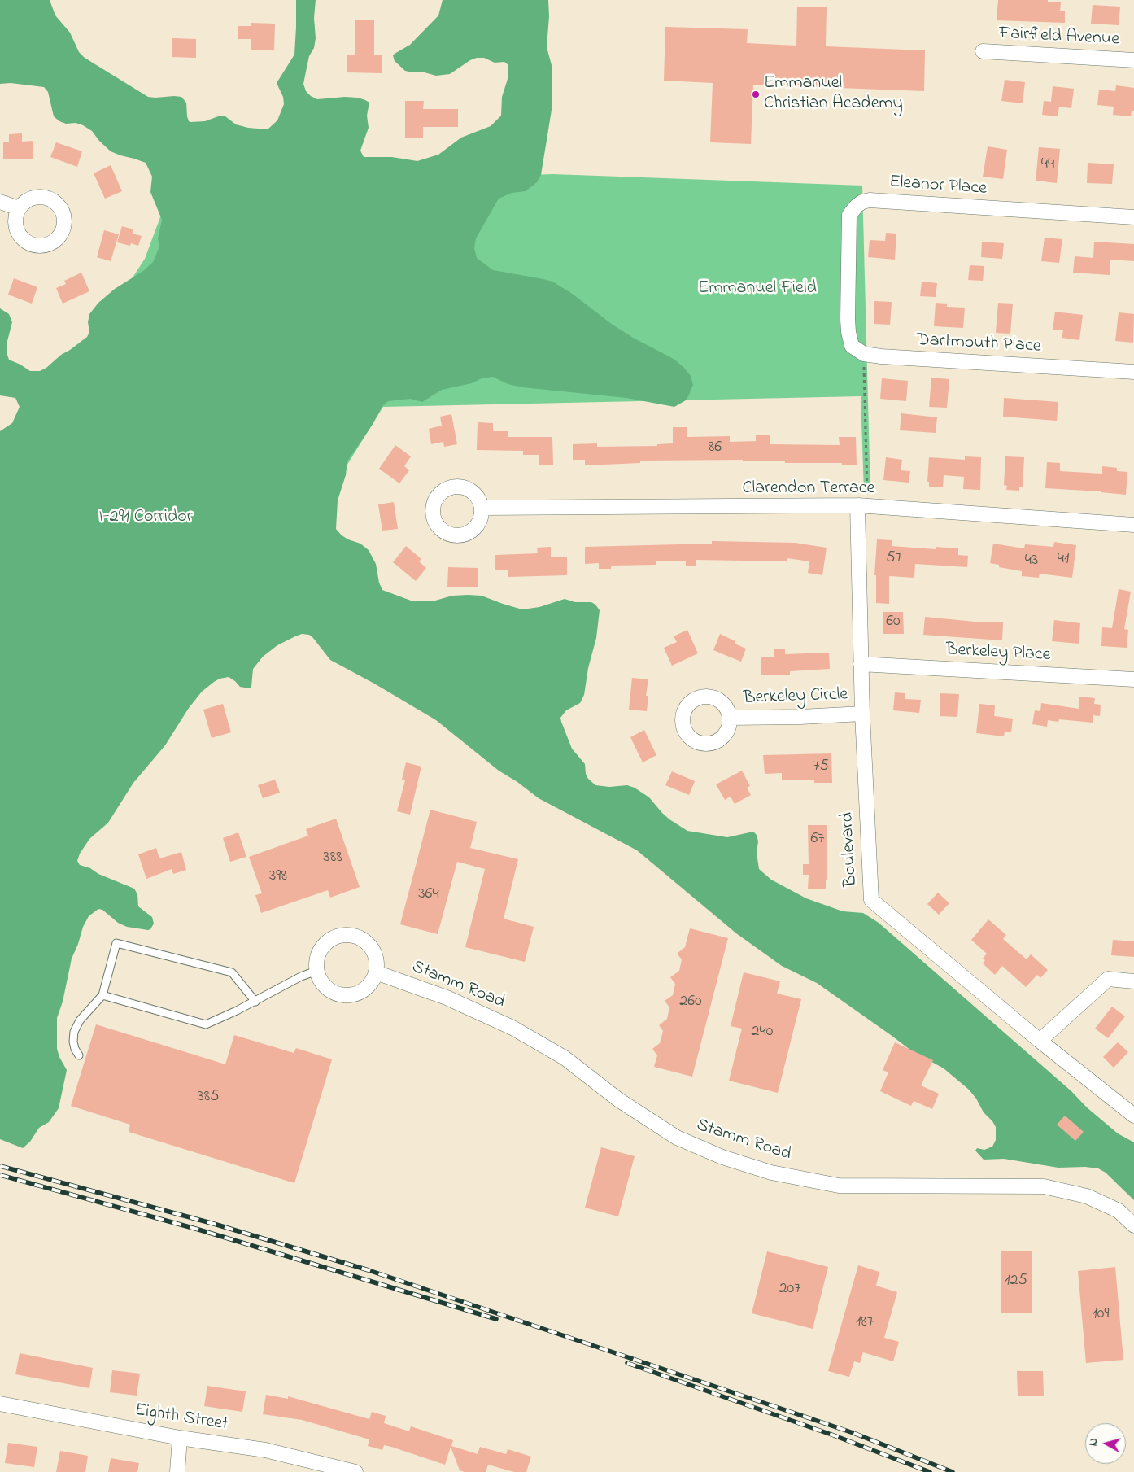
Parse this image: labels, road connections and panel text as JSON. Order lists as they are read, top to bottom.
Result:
{
  "streets": {
    "street": [
      "Fairfield Avenue",
      "Eleanor Place",
      "Dartmouth Place",
      "Clarendon Terrace",
      "Berkeley Place",
      "Berkeley Circle",
      "Boulevard",
      "Stamm Road",
      "Eighth Street"
    ]
  },
  "crossings": [
    ["Eleanor Place", "Dartmouth Place"],
    ["Clarendon Terrace", "Boulevard"],
    ["Berkeley Place", "Boulevard"],
    ["Berkeley Circle", "Boulevard"]
  ],
  "parks": ["Emmanuel Field", "I-291 Corridor"],
  "places": ["Emmanuel Christian Academy"],
  "house_numbers": [
    "44",
    "86",
    "57",
    "41",
    "43",
    "60",
    "75",
    "67",
    "388",
    "398",
    "364",
    "260",
    "240",
    "385",
    "125",
    "207",
    "109",
    "187"
  ],
  "north": "left"
}
